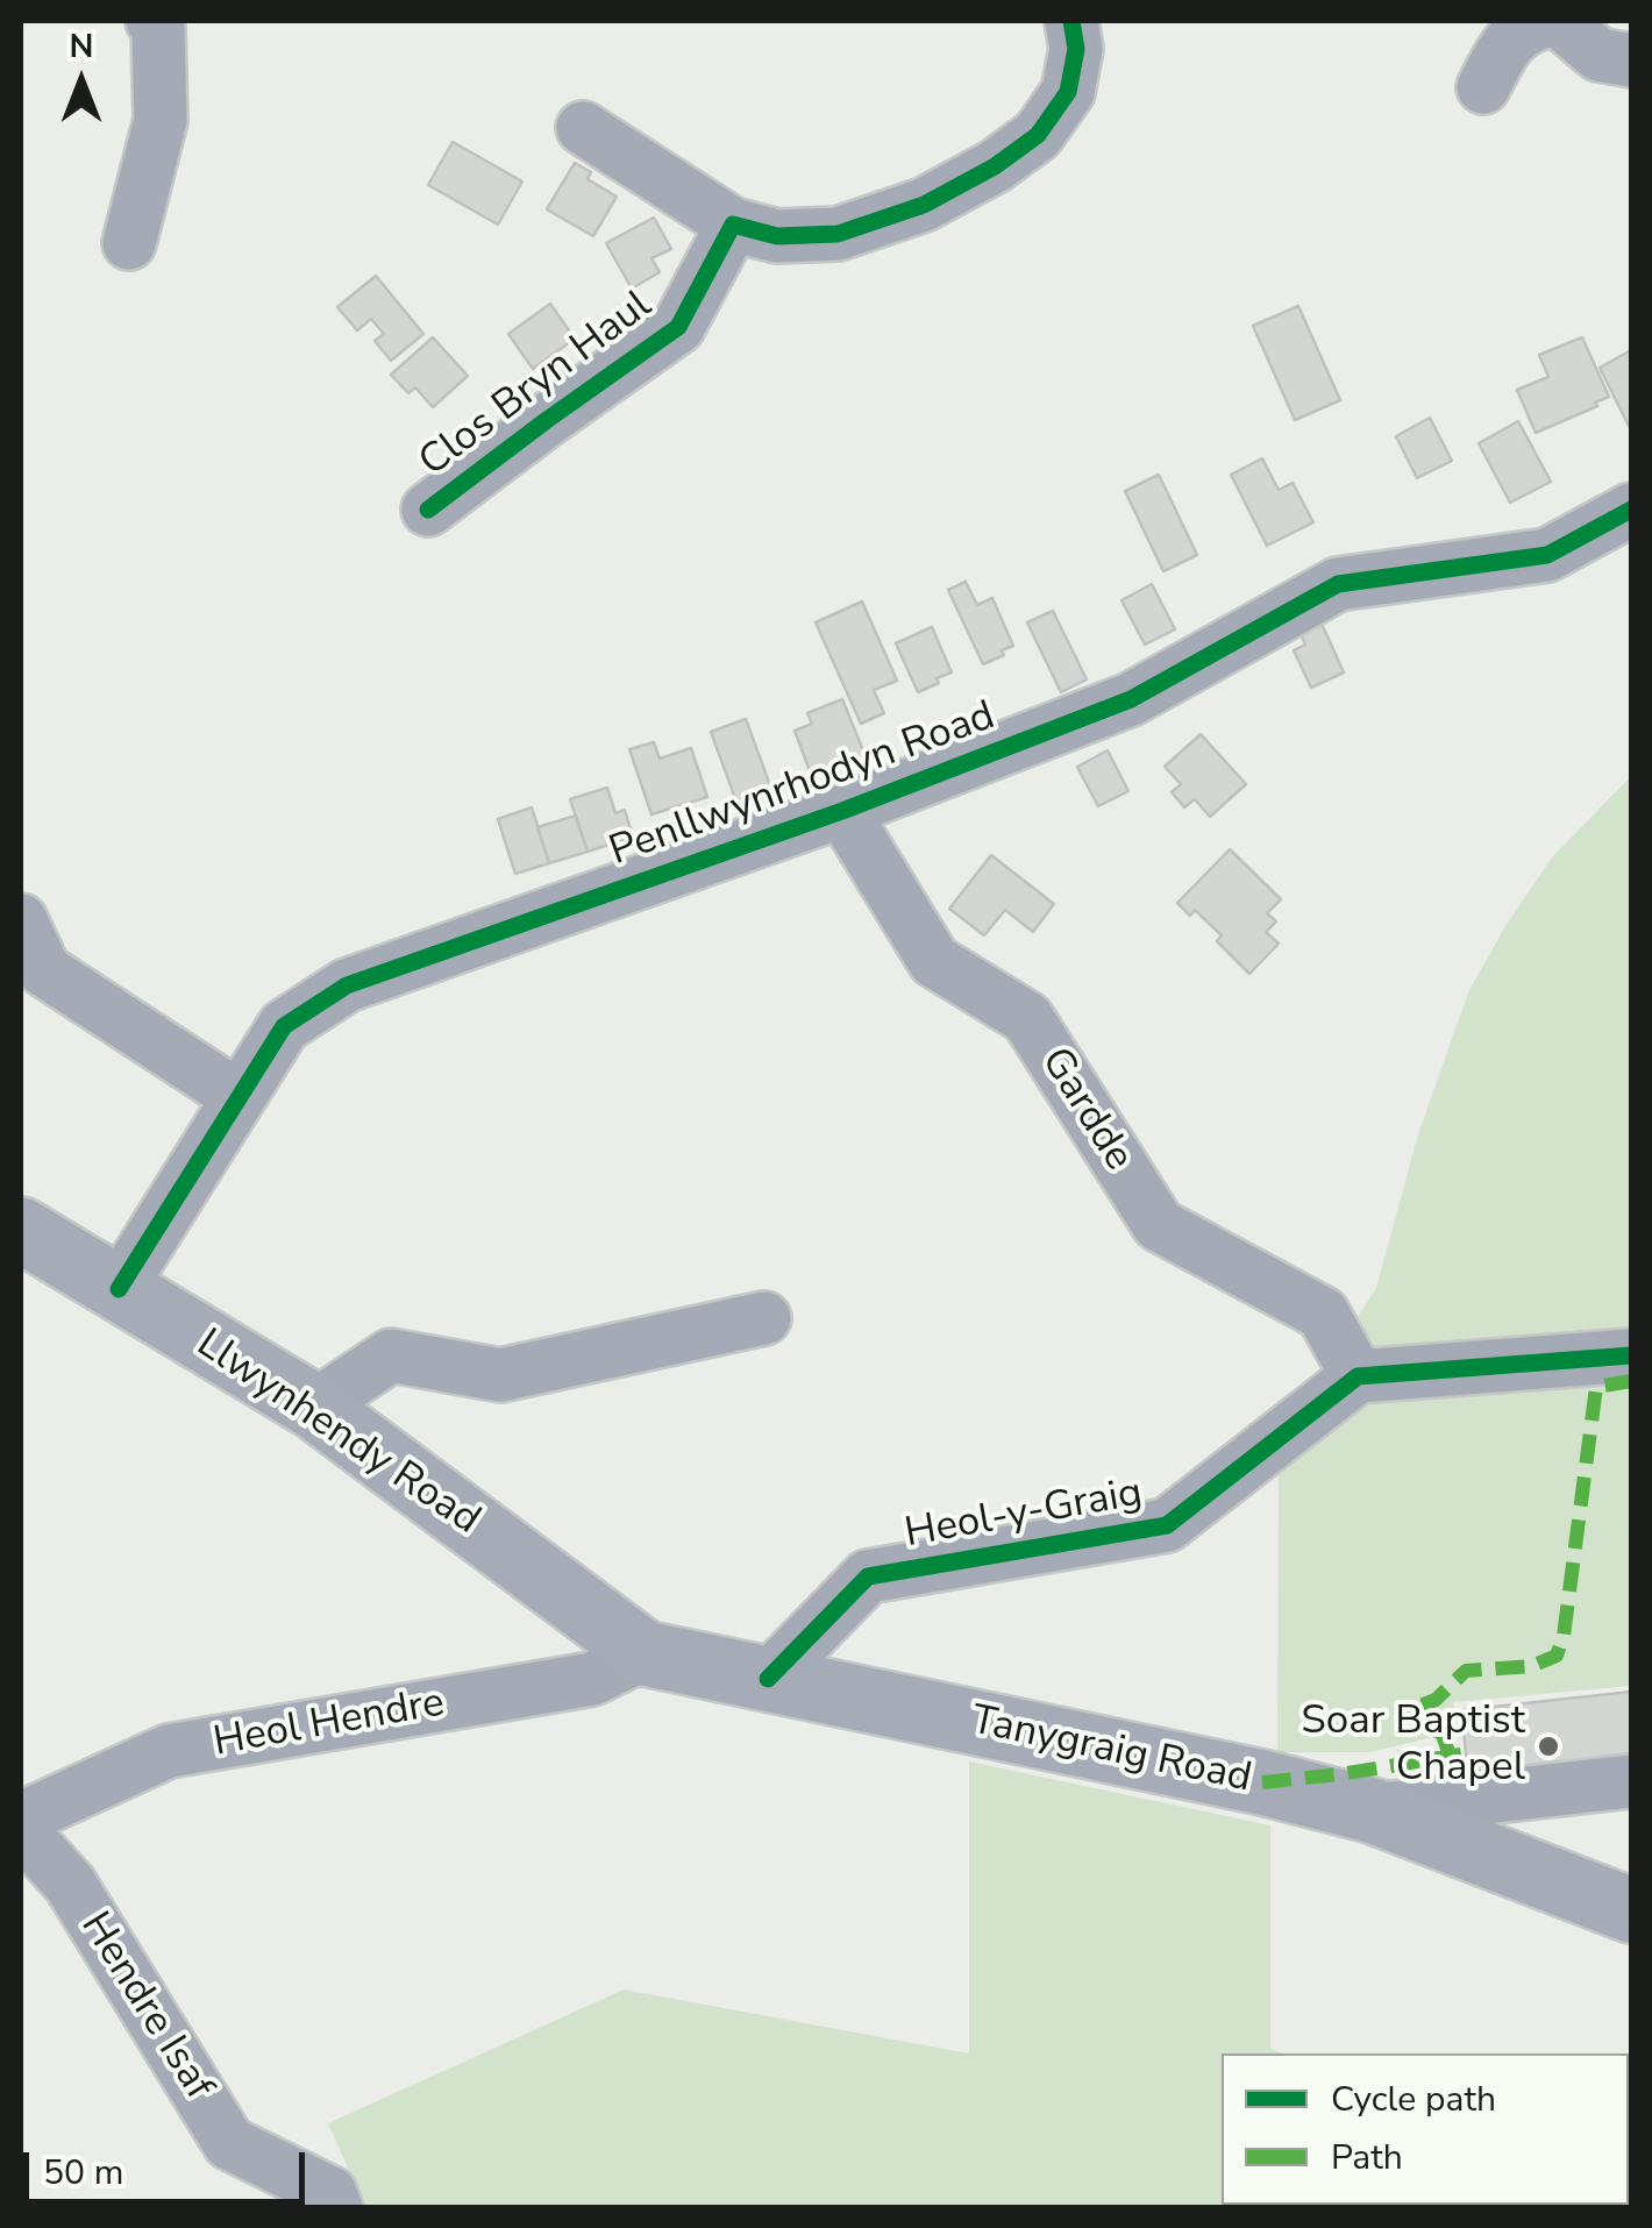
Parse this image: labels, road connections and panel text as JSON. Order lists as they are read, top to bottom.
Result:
{
  "streets": {
    "main road": ["Llwynhendy Road", "Tanygraig Road"],
    "street": [
      "Clos Bryn Haul",
      "Penllwynrhodyn Road",
      "Gardde",
      "Heol-y-Graig",
      "Heol Hendre",
      "Hendre Isaf"
    ]
  },
  "crossings": [
    ["Penllwynrhodyn Road", "Gardde"],
    ["Penllwynrhodyn Road", "Llwynhendy Road"],
    ["Gardde", "Heol-y-Graig"],
    ["Llwynhendy Road", "Heol Hendre"],
    ["Llwynhendy Road", "Tanygraig Road"],
    ["Heol-y-Graig", "Tanygraig Road"],
    ["Heol Hendre", "Tanygraig Road"]
  ],
  "places": ["Soar Baptist Chapel"],
  "legend": ["Cycle path", "Path"],
  "scale_bar": "50 m",
  "north": "top"
}
